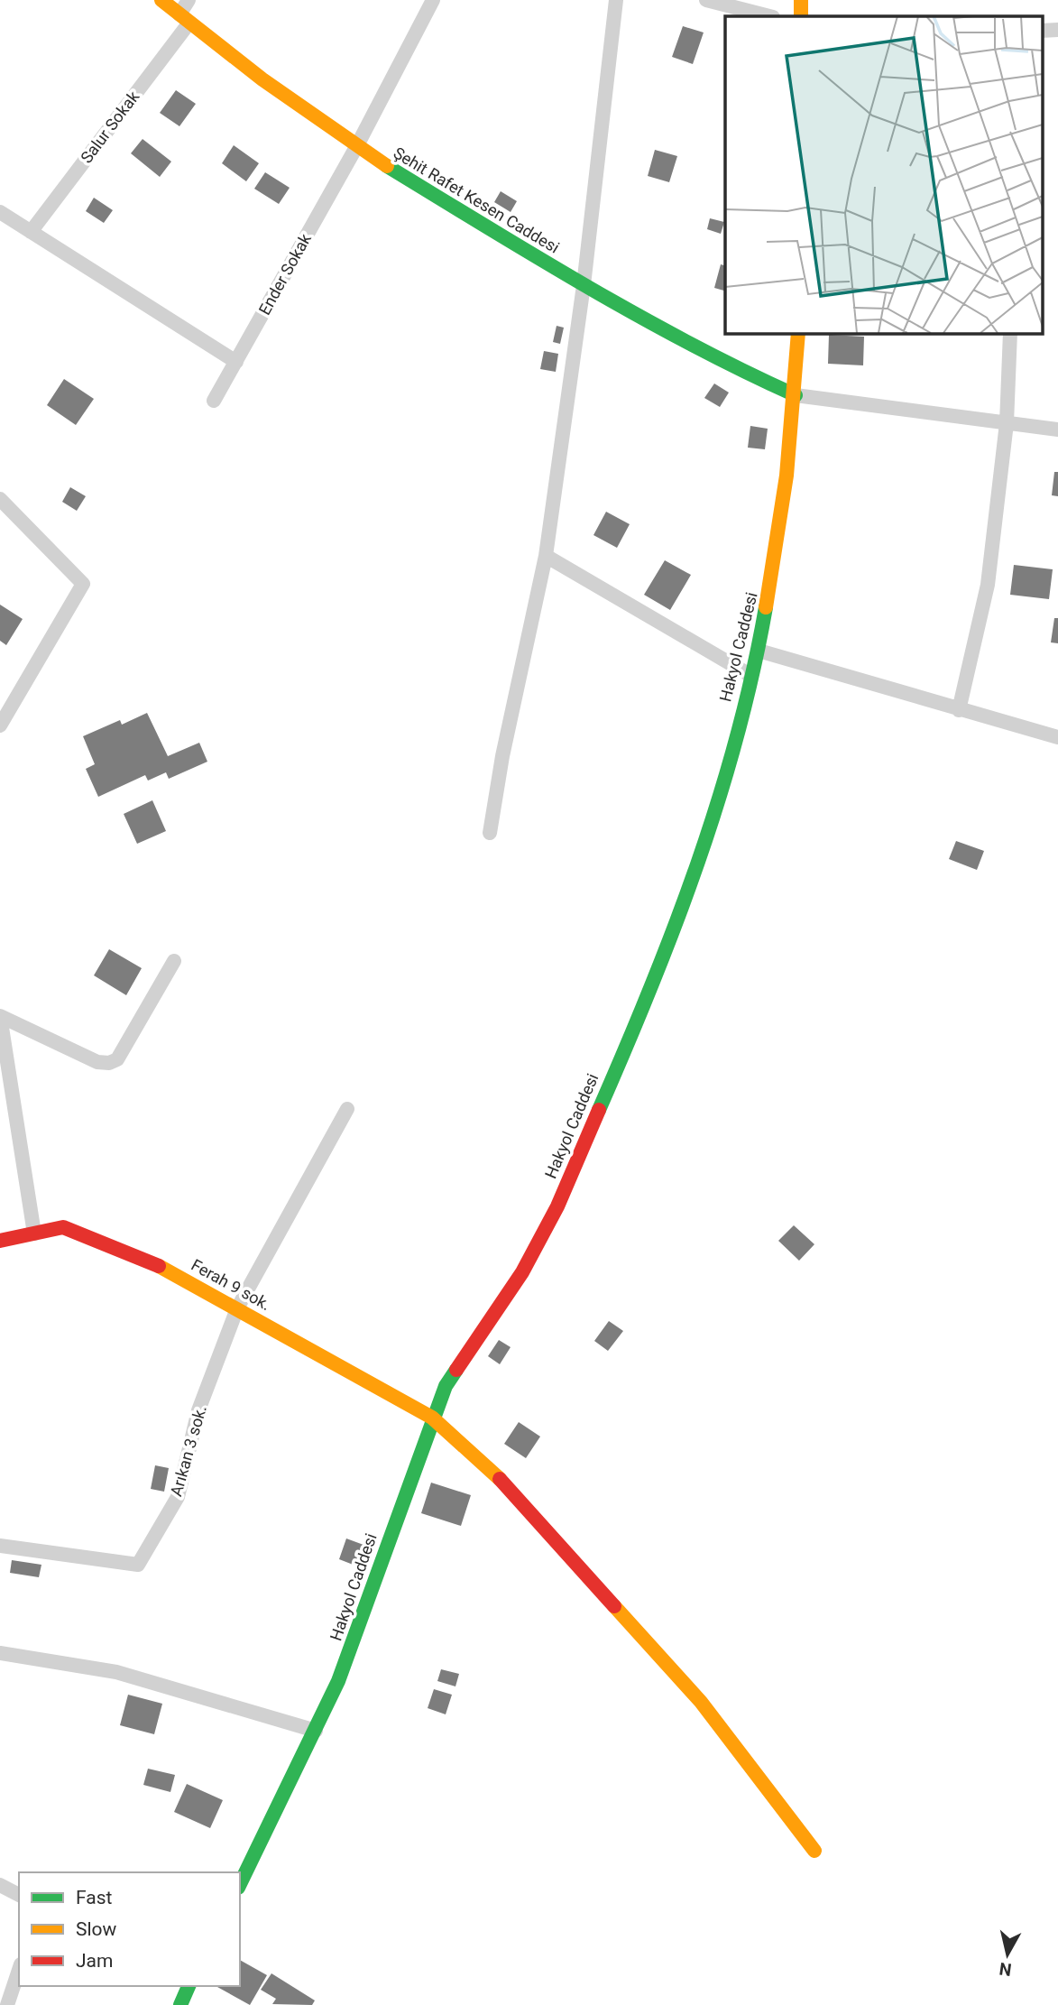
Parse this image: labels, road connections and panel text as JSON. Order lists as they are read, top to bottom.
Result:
{
  "streets": {
    "street": [
      "Salur Sokak",
      "Şehit Rafet Kesen Caddesi",
      "Ender Sokak",
      "Hakyol Caddesi",
      "Ferah 9 sok.",
      "Arıkan 3 sok."
    ]
  },
  "crossings": [
    ["Salur Sokak", "Şehit Rafet Kesen Caddesi"],
    ["Şehit Rafet Kesen Caddesi", "Ender Sokak"],
    ["Şehit Rafet Kesen Caddesi", "Hakyol Caddesi"],
    ["Hakyol Caddesi", "Ferah 9 sok."],
    ["Ferah 9 sok.", "Arıkan 3 sok."]
  ],
  "legend": ["Fast", "Slow", "Jam"],
  "north": "bottom"
}
